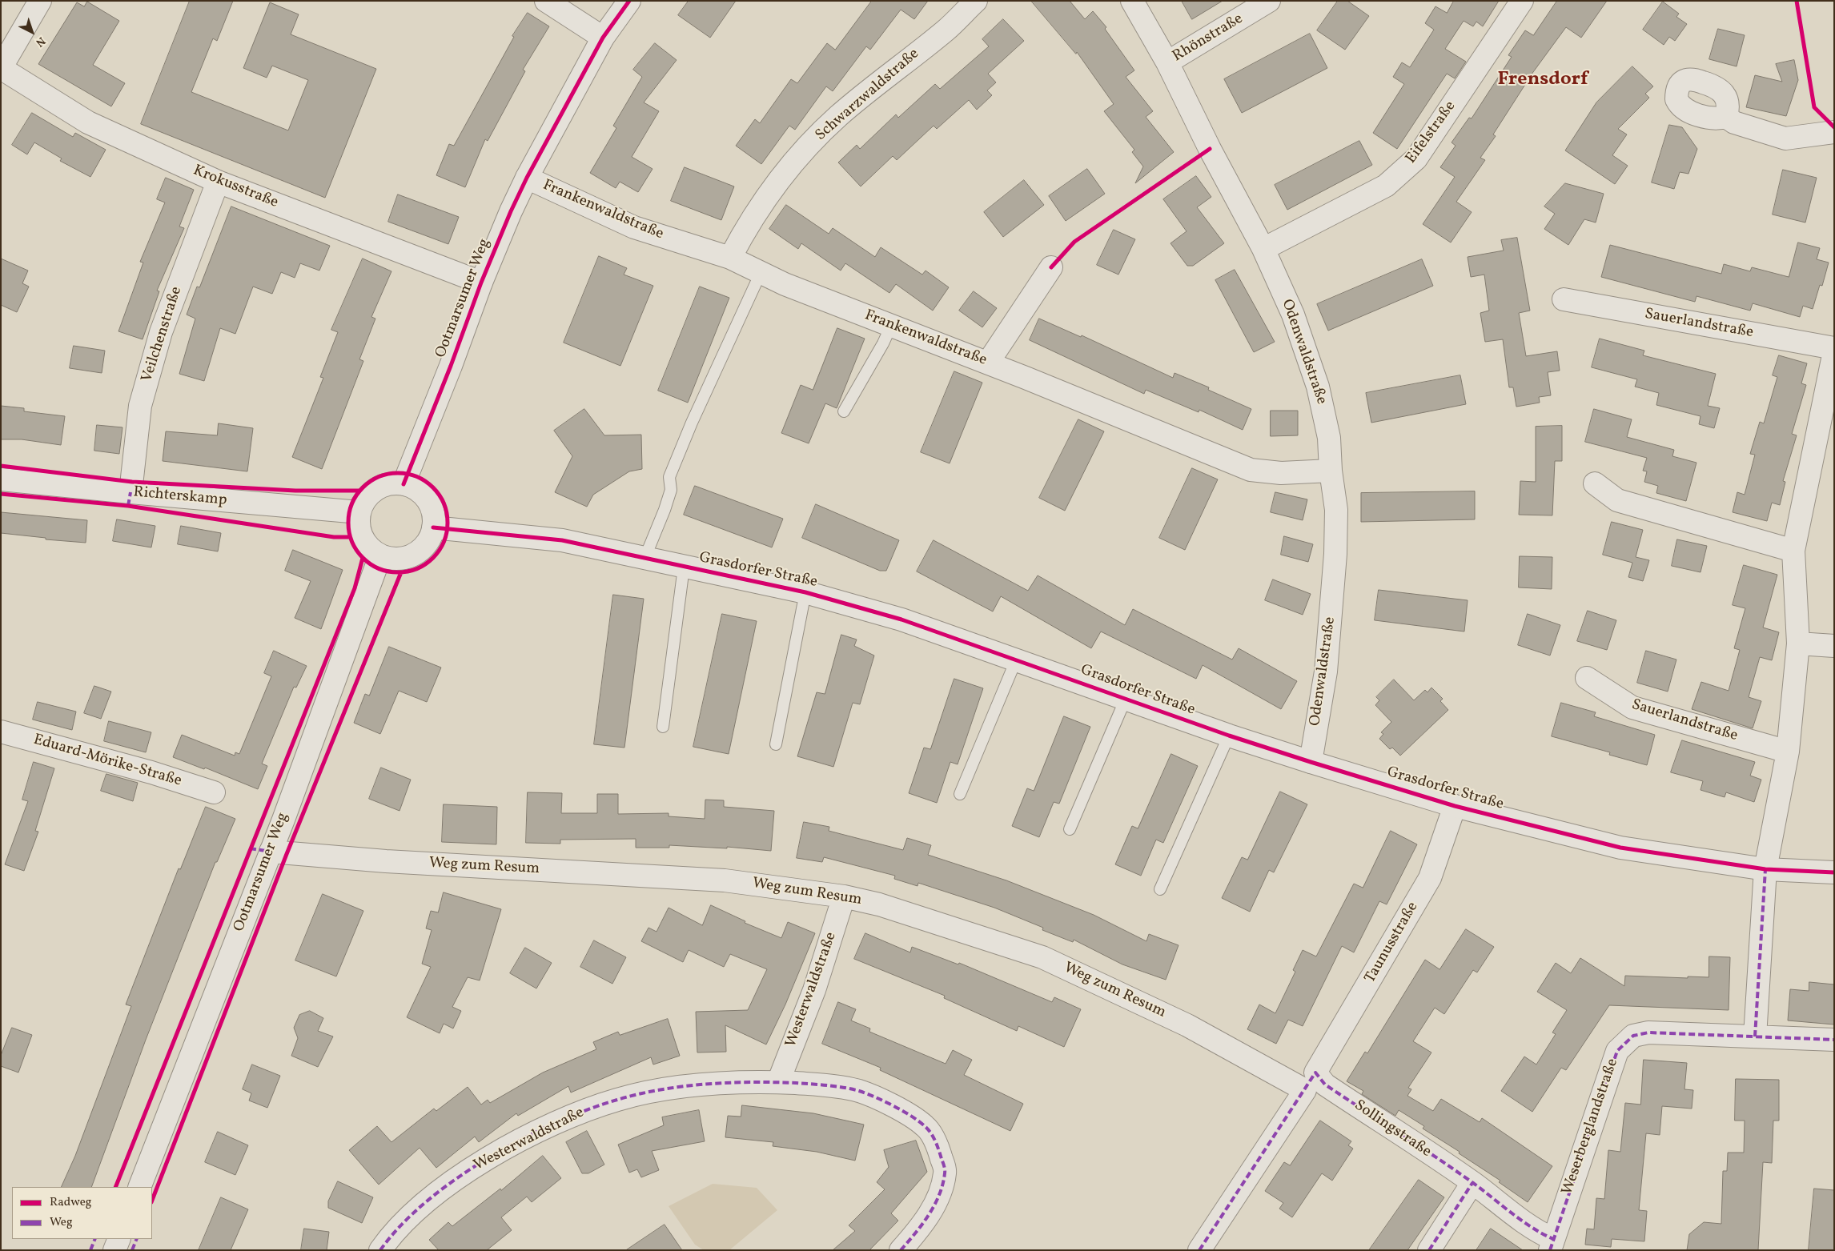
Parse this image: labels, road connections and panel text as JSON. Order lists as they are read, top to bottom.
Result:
{
  "streets": {
    "street": [
      "Rhönstraße",
      "Schwarzwaldstraße",
      "Eifelstraße",
      "Krokusstraße",
      "Frankenwaldstraße",
      "Ootmarsumer Weg",
      "Sauerlandstraße",
      "Veilchenstraße",
      "Odenwaldstraße",
      "Richterskamp",
      "Grasdorfer Straße",
      "Eduard-Mörike-Straße",
      "Weg zum Resum",
      "Taunusstraße",
      "Westerwaldstraße",
      "Weserberglandstraße",
      "Sollingstraße"
    ]
  },
  "crossings": [
    ["Rhönstraße", "Odenwaldstraße"],
    ["Schwarzwaldstraße", "Frankenwaldstraße"],
    ["Eifelstraße", "Odenwaldstraße"],
    ["Krokusstraße", "Ootmarsumer Weg"],
    ["Krokusstraße", "Veilchenstraße"],
    ["Frankenwaldstraße", "Ootmarsumer Weg"],
    ["Frankenwaldstraße", "Odenwaldstraße"],
    ["Ootmarsumer Weg", "Richterskamp"],
    ["Ootmarsumer Weg", "Grasdorfer Straße"],
    ["Ootmarsumer Weg", "Weg zum Resum"],
    ["Veilchenstraße", "Richterskamp"],
    ["Odenwaldstraße", "Grasdorfer Straße"],
    ["Richterskamp", "Grasdorfer Straße"],
    ["Grasdorfer Straße", "Taunusstraße"],
    ["Weg zum Resum", "Taunusstraße"],
    ["Weg zum Resum", "Westerwaldstraße"],
    ["Weg zum Resum", "Sollingstraße"],
    ["Taunusstraße", "Sollingstraße"],
    ["Weserberglandstraße", "Sollingstraße"]
  ],
  "districts": ["Frensdorf"],
  "legend": ["Radweg", "Weg"],
  "north": "bottom right"
}
